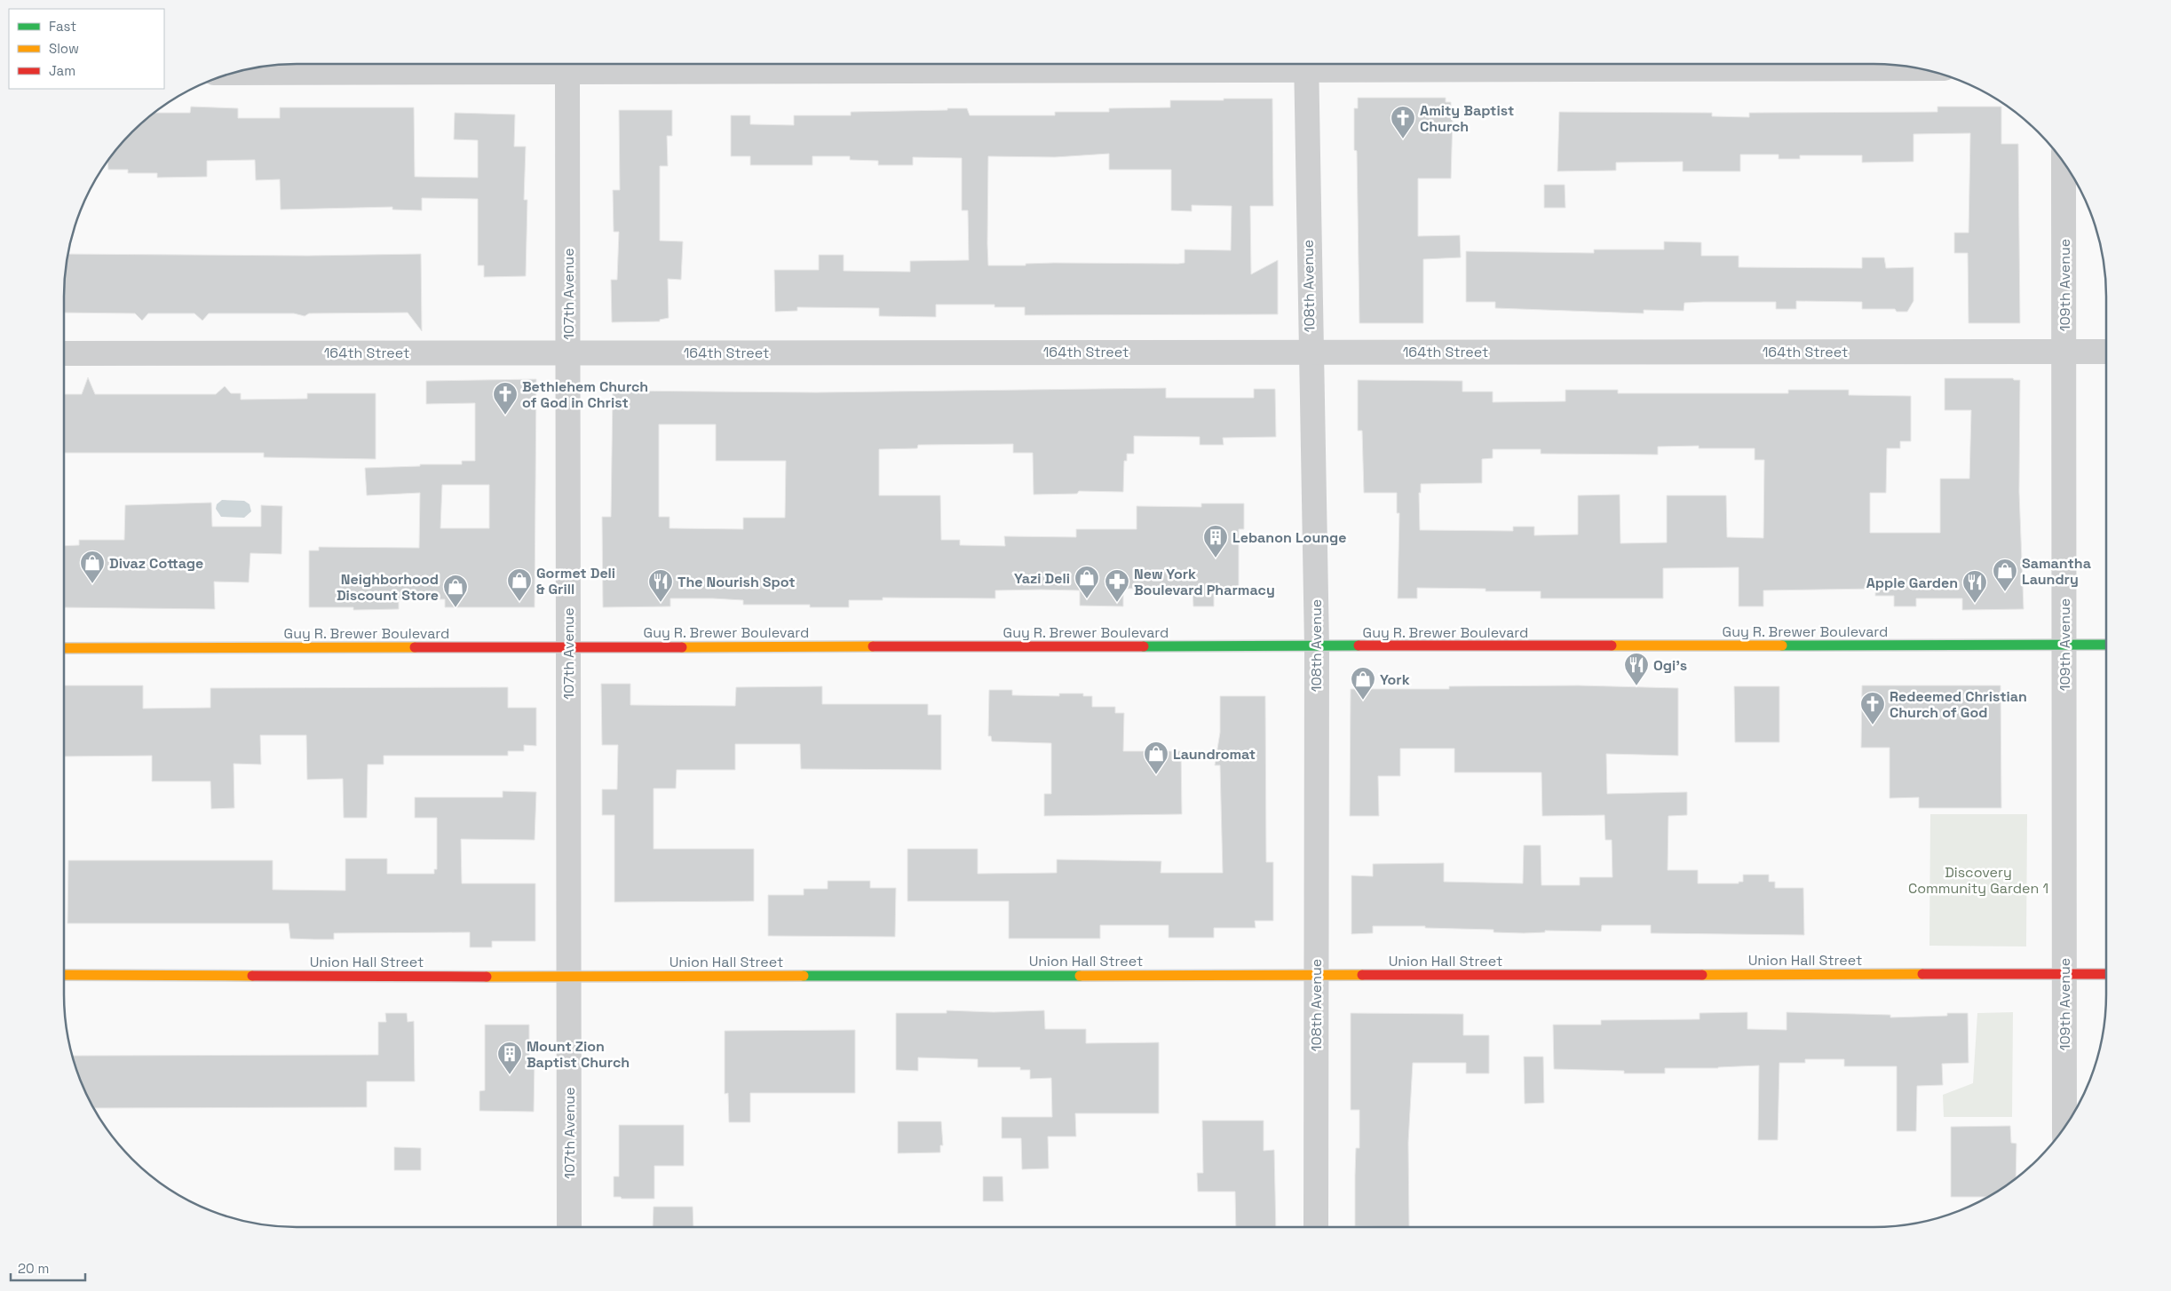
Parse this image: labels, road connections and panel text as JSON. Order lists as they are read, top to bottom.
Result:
{
  "streets": {
    "main road": ["Guy R. Brewer Boulevard", "Union Hall Street"],
    "street": [
      "109th Avenue",
      "108th Avenue",
      "107th Avenue",
      "164th Street"
    ]
  },
  "crossings": [
    ["109th Avenue", "164th Street"],
    ["109th Avenue", "Guy R. Brewer Boulevard"],
    ["109th Avenue", "Union Hall Street"],
    ["108th Avenue", "164th Street"],
    ["108th Avenue", "Guy R. Brewer Boulevard"],
    ["108th Avenue", "Union Hall Street"],
    ["107th Avenue", "164th Street"],
    ["107th Avenue", "Guy R. Brewer Boulevard"],
    ["107th Avenue", "Union Hall Street"]
  ],
  "parks": ["Discovery Community Garden 1"],
  "places": {
    "church": ["Amity Baptist Church", "Bethlehem Church of God in Christ", "Redeemed Christian Church of God"],
    "building": ["Lebanon Lounge", "Mount Zion Baptist Church"],
    "shop": [
      "Divaz Cottage",
      "Samantha Laundry",
      "Yazi Deli",
      "Gormet Deli & Grill",
      "Neighborhood Discount Store",
      "York",
      "Laundromat"
    ],
    "restaurant": ["The Nourish Spot", "Apple Garden", "Ogi's"],
    "pharmacy": ["New York Boulevard Pharmacy"]
  },
  "legend": ["Fast", "Slow", "Jam"],
  "scale_bar": "20 m"
}
